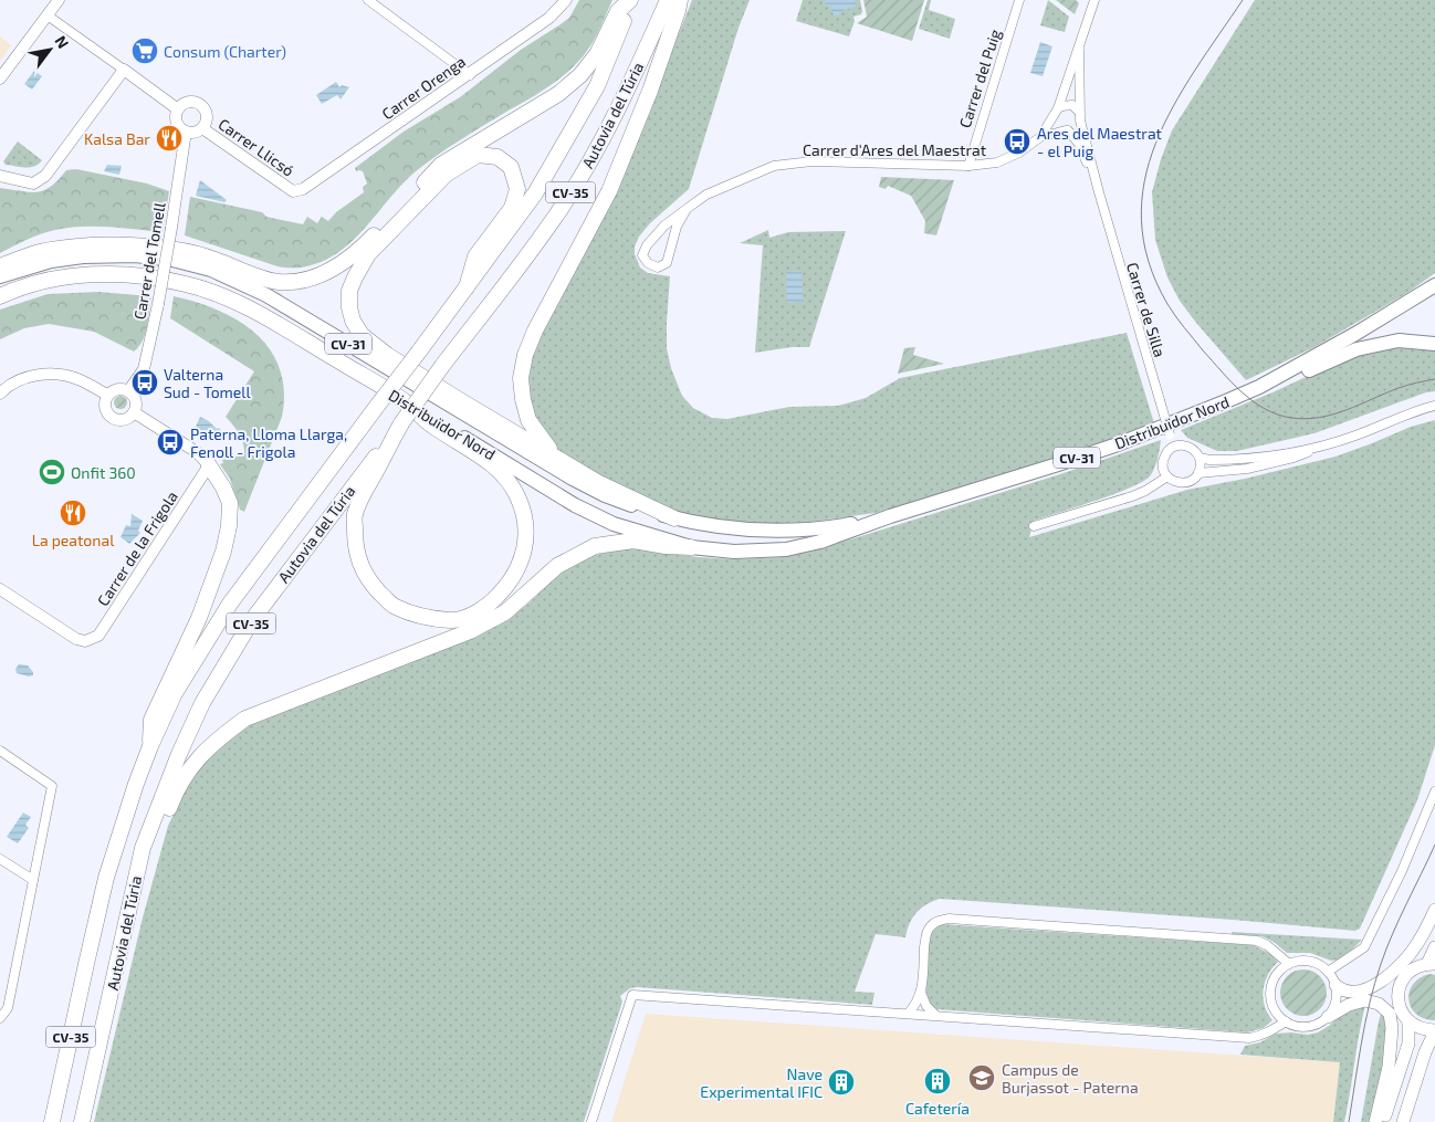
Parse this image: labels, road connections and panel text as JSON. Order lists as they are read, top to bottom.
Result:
{
  "streets": {
    "highway": [
      "Autovia del Túria",
      "CV-35",
      "CV-31",
      "Distribuïdor Nord"
    ],
    "street": [
      "Carrer del Puig",
      "Carrer Orenga",
      "Carrer Llicsó",
      "Carrer d'Ares del Maestrat",
      "Carrer del Tomell",
      "Carrer de Silla",
      "Carrer de la Frigola"
    ]
  },
  "crossings": [
    ["Carrer del Puig", "Carrer d'Ares del Maestrat"],
    ["Carrer Orenga", "Carrer Llicsó"],
    ["Carrer Llicsó", "Carrer del Tomell"],
    ["Carrer d'Ares del Maestrat", "Carrer de Silla"]
  ],
  "places": {
    "supermarket": ["Consum (Charter)"],
    "restaurant": ["Kalsa Bar", "La peatonal"],
    "bus stop": ["Ares del Maestrat - el Puig", "Valterna Sud - Tomell", "Paterna, Lloma Llarga, Fenoll - Frigola"],
    "sports": ["Onfit 360"],
    "school or university": ["Campus de Burjassot - Paterna"],
    "building": ["Cafetería", "Nave Experimental IFIC"]
  },
  "north": "top right"
}
